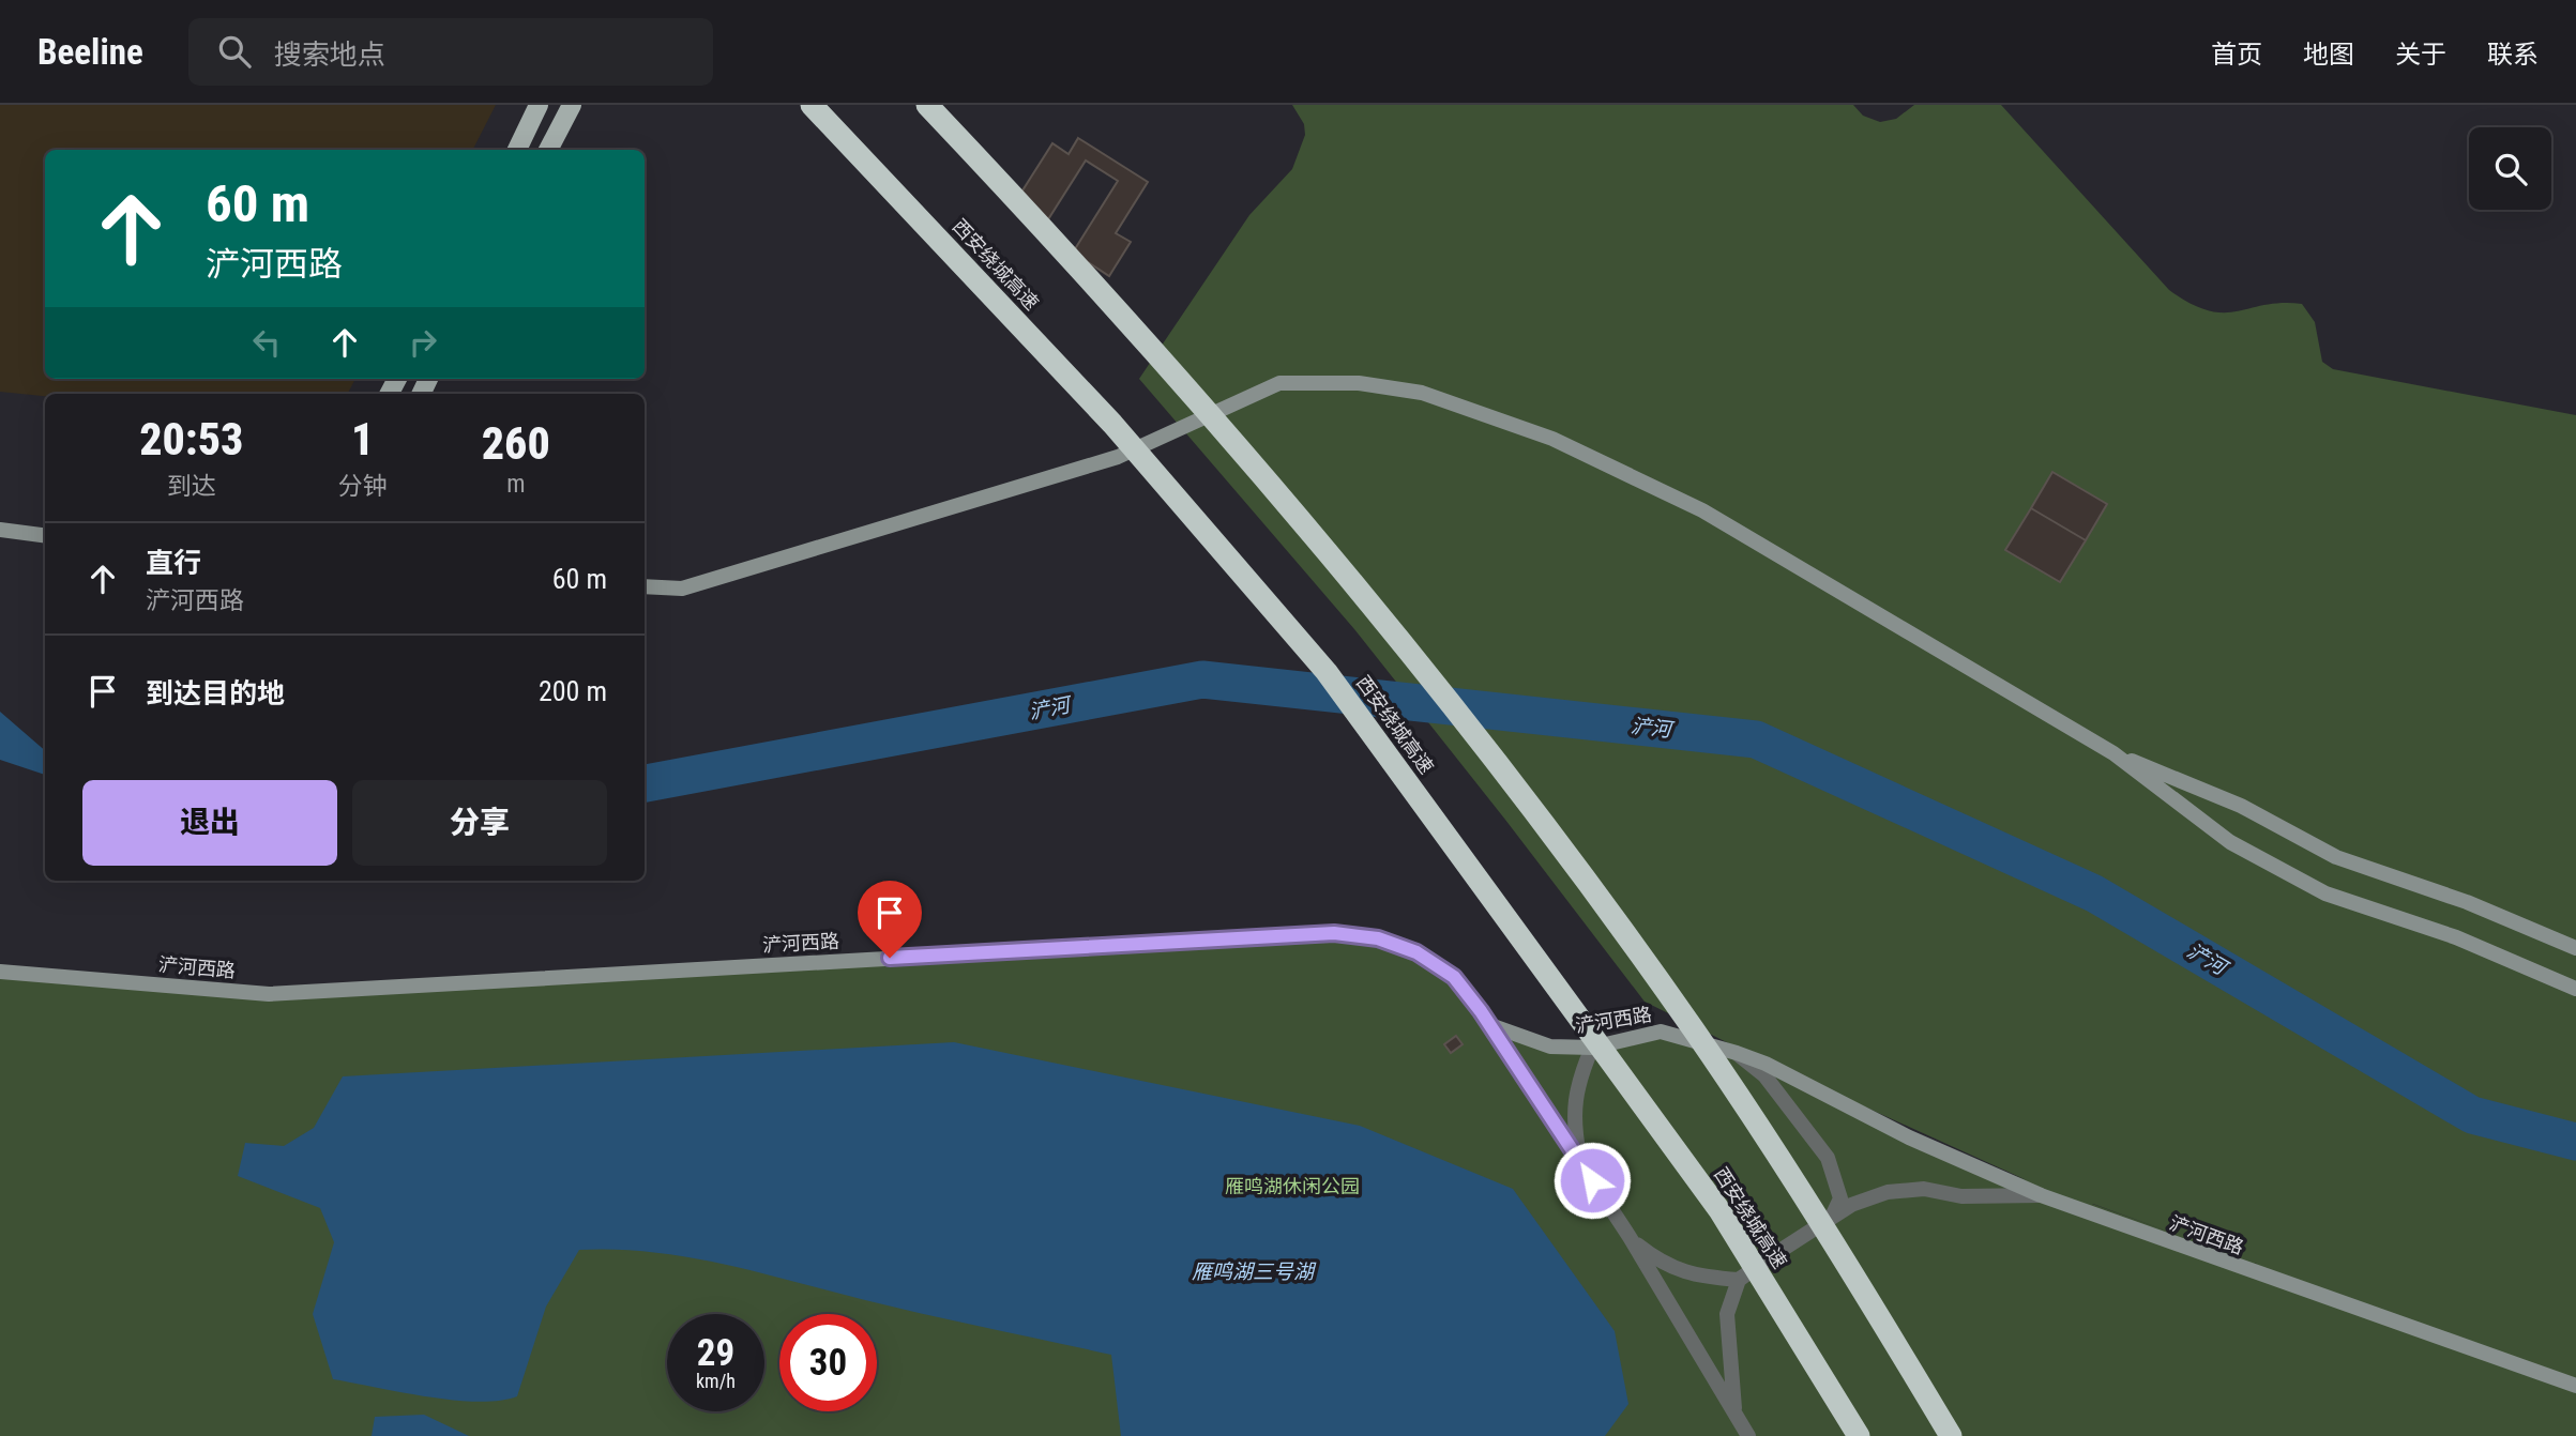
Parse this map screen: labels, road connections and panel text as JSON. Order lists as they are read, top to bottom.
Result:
{
  "streets": {
    "highway": ["西安绕城高速"],
    "street": ["浐河西路"]
  },
  "water": ["浐河", "雁鸣湖三号湖"],
  "parks": ["雁鸣湖休闲公园"],
  "page": {
    "header": "Beeline",
    "search": "搜索地点",
    "nav": [
      "首页",
      "地图",
      "关于",
      "联系"
    ],
    "turn": ["60 m", "浐河西路"],
    "eta": [
      "20:53",
      "到达",
      "1",
      "分钟",
      "260",
      "m"
    ],
    "list": [
      {
        "name": "直行",
        "note": "浐河西路",
        "value": "60 m"
      },
      {
        "name": "到达目的地",
        "value": "200 m"
      }
    ],
    "buttons": ["退出", "分享"],
    "speed": "29 km/h",
    "limit": "30"
  }
}
